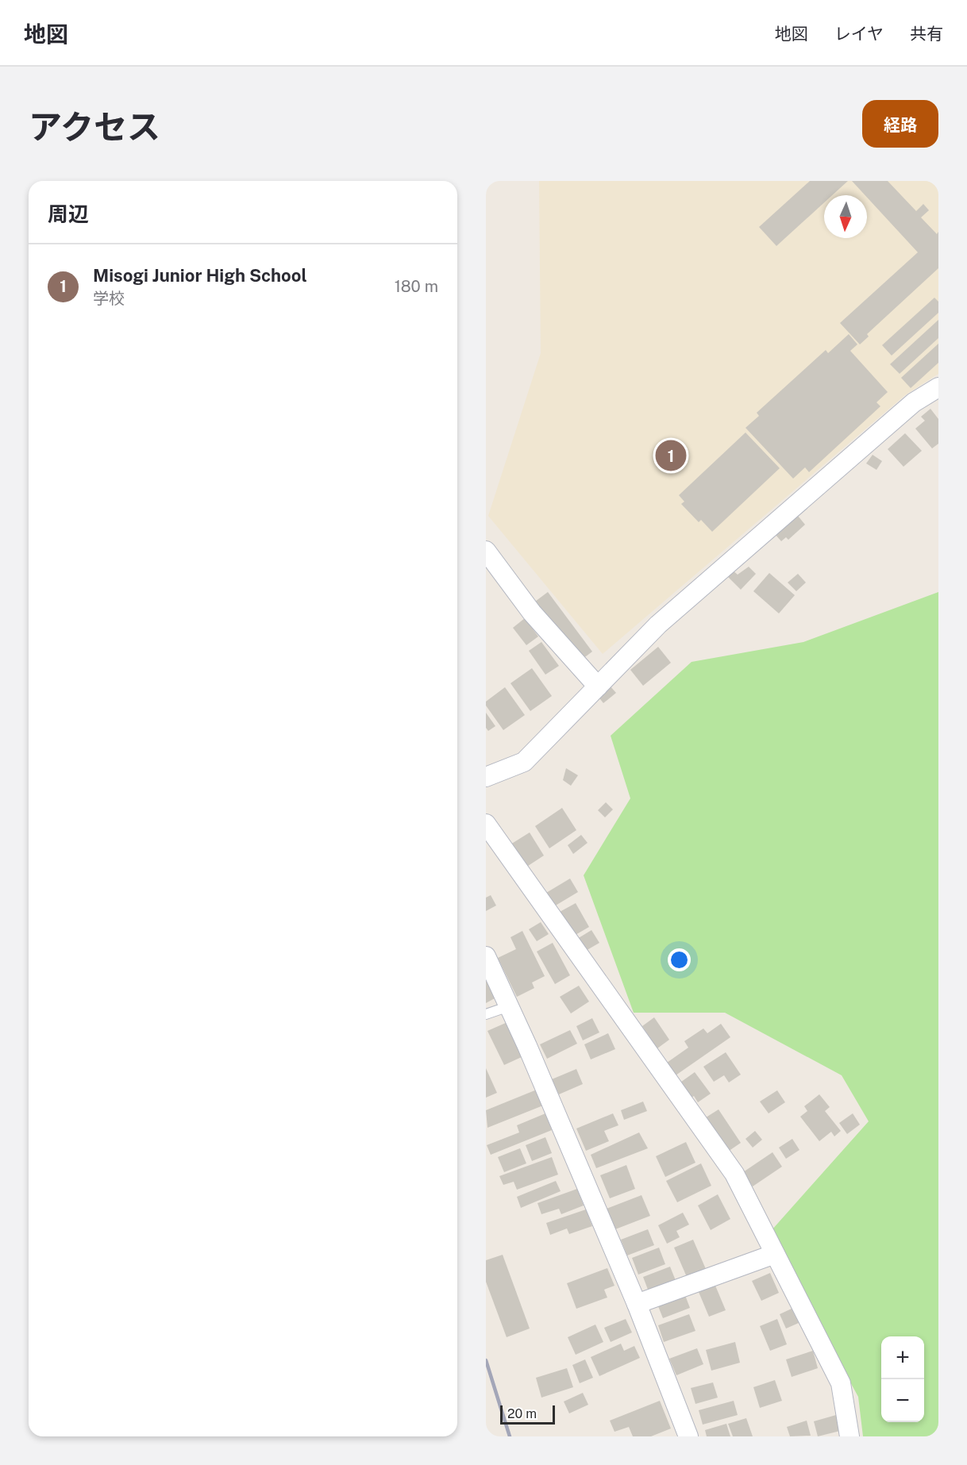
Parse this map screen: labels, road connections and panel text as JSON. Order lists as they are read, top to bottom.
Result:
{
  "scale_bar": "20 m",
  "north": "bottom",
  "page": {
    "header": "地図",
    "nav": ["地図", "レイヤ", "共有"],
    "title": "アクセス",
    "buttons": "経路",
    "heading": "周辺",
    "list": [
      {
        "mark": "1",
        "name": "Misogi Junior High School",
        "note": "学校",
        "value": "180 m"
      }
    ],
    "pins": "1",
    "map_buttons": ["+", "−"],
    "scale": "20 m"
  }
}
